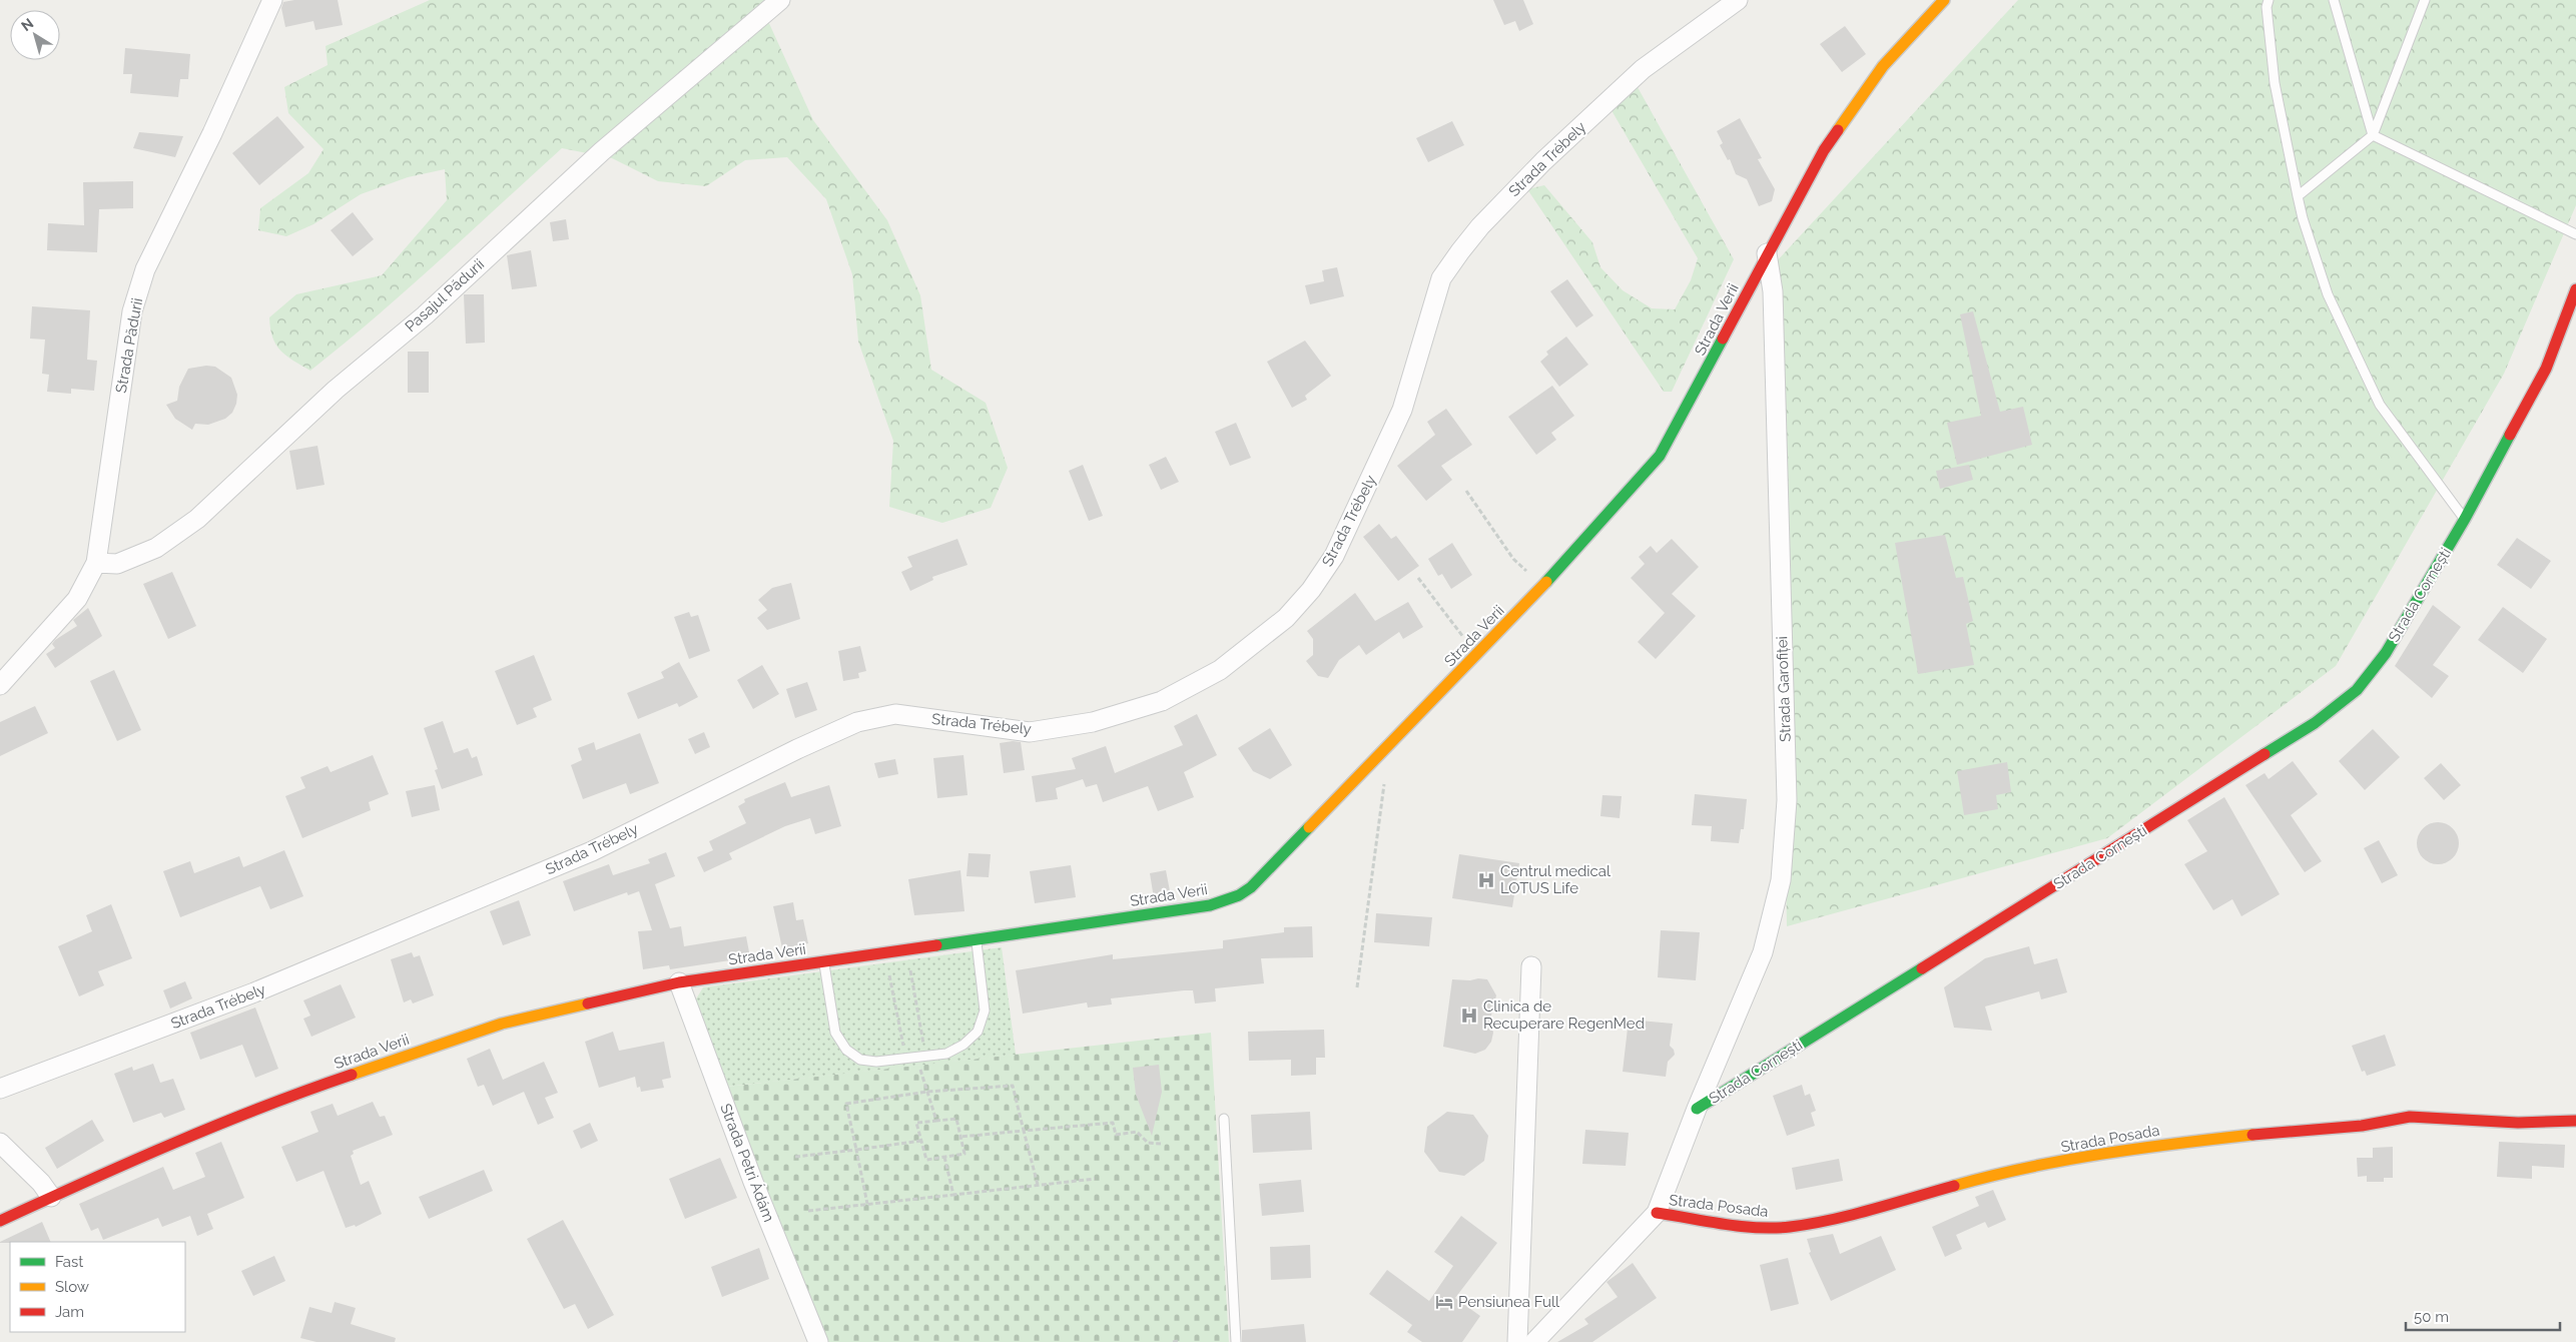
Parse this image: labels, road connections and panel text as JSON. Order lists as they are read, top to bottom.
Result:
{
  "streets": {
    "street": [
      "Strada Trébely",
      "Pasajul Pădurii",
      "Strada Verii",
      "Strada Pădurii",
      "Strada Cornești",
      "Strada Garofiței",
      "Strada Posada",
      "Strada Petri Ádám"
    ]
  },
  "crossings": [
    ["Pasajul Pădurii", "Strada Pădurii"],
    ["Strada Verii", "Strada Garofiței"],
    ["Strada Verii", "Strada Petri Ádám"],
    ["Strada Cornești", "Strada Garofiței"],
    ["Strada Cornești", "Strada Posada"]
  ],
  "places": {
    "hospital": ["Centrul medical LOTUS Life", "Clinica de Recuperare RegenMed"],
    "hotel": ["Pensiunea Full"]
  },
  "legend": ["Fast", "Slow", "Jam"],
  "scale_bar": "50 m",
  "north": "top left"
}
